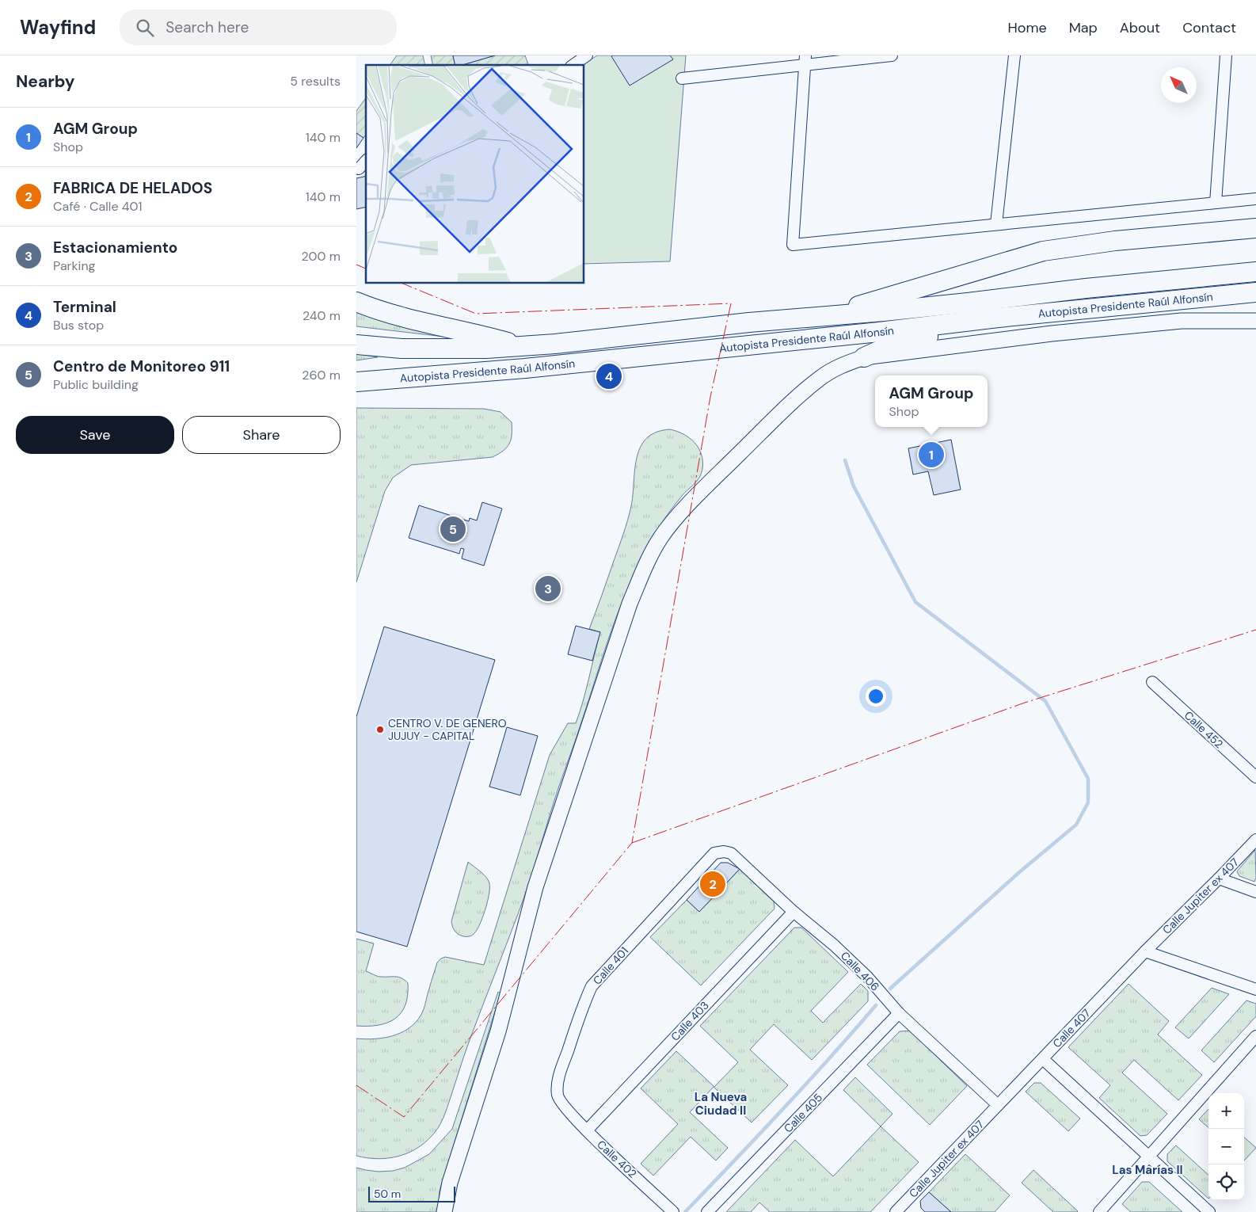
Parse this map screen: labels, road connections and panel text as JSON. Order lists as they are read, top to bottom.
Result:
{
  "streets": {
    "highway": ["Autopista Presidente Raúl Alfonsín"],
    "street": [
      "Calle 452",
      "Calle Jupiter ex 407",
      "Calle 401",
      "Calle 406",
      "Calle 403",
      "Calle 407",
      "Calle 405",
      "Calle 402"
    ]
  },
  "crossings": [
    ["Calle Jupiter ex 407", "Calle 406"],
    ["Calle Jupiter ex 407", "Calle 407"],
    ["Calle 401", "Calle 406"],
    ["Calle 401", "Calle 402"],
    ["Calle 406", "Calle 403"],
    ["Calle 406", "Calle 407"],
    ["Calle 406", "Calle 405"],
    ["Calle 403", "Calle 402"]
  ],
  "districts": ["La Nueva Ciudad II", "Las Marías II"],
  "places": ["CENTRO V. DE GENERO JUJUY - CAPITAL"],
  "scale_bar": "50 m",
  "north": "top left",
  "page": {
    "header": "Wayfind",
    "search": "Search here",
    "nav": [
      "Home",
      "Map",
      "About",
      "Contact"
    ],
    "heading": ["Nearby", "5 results"],
    "list": [
      {
        "mark": "1",
        "name": "AGM Group",
        "note": "Shop",
        "value": "140 m"
      },
      {
        "mark": "2",
        "name": "FABRICA DE HELADOS",
        "note": "Café · Calle 401",
        "value": "140 m"
      },
      {
        "mark": "3",
        "name": "Estacionamiento",
        "note": "Parking",
        "value": "200 m"
      },
      {
        "mark": "4",
        "name": "Terminal",
        "note": "Bus stop",
        "value": "240 m"
      },
      {
        "mark": "5",
        "name": "Centro de Monitoreo 911",
        "note": "Public building",
        "value": "260 m"
      }
    ],
    "pins": [
      "4",
      "1",
      "5",
      "3",
      "2"
    ],
    "popup": ["AGM Group", "Shop"],
    "buttons": ["Save", "Share"],
    "map_buttons": ["+", "−"],
    "scale": "50 m"
  }
}
